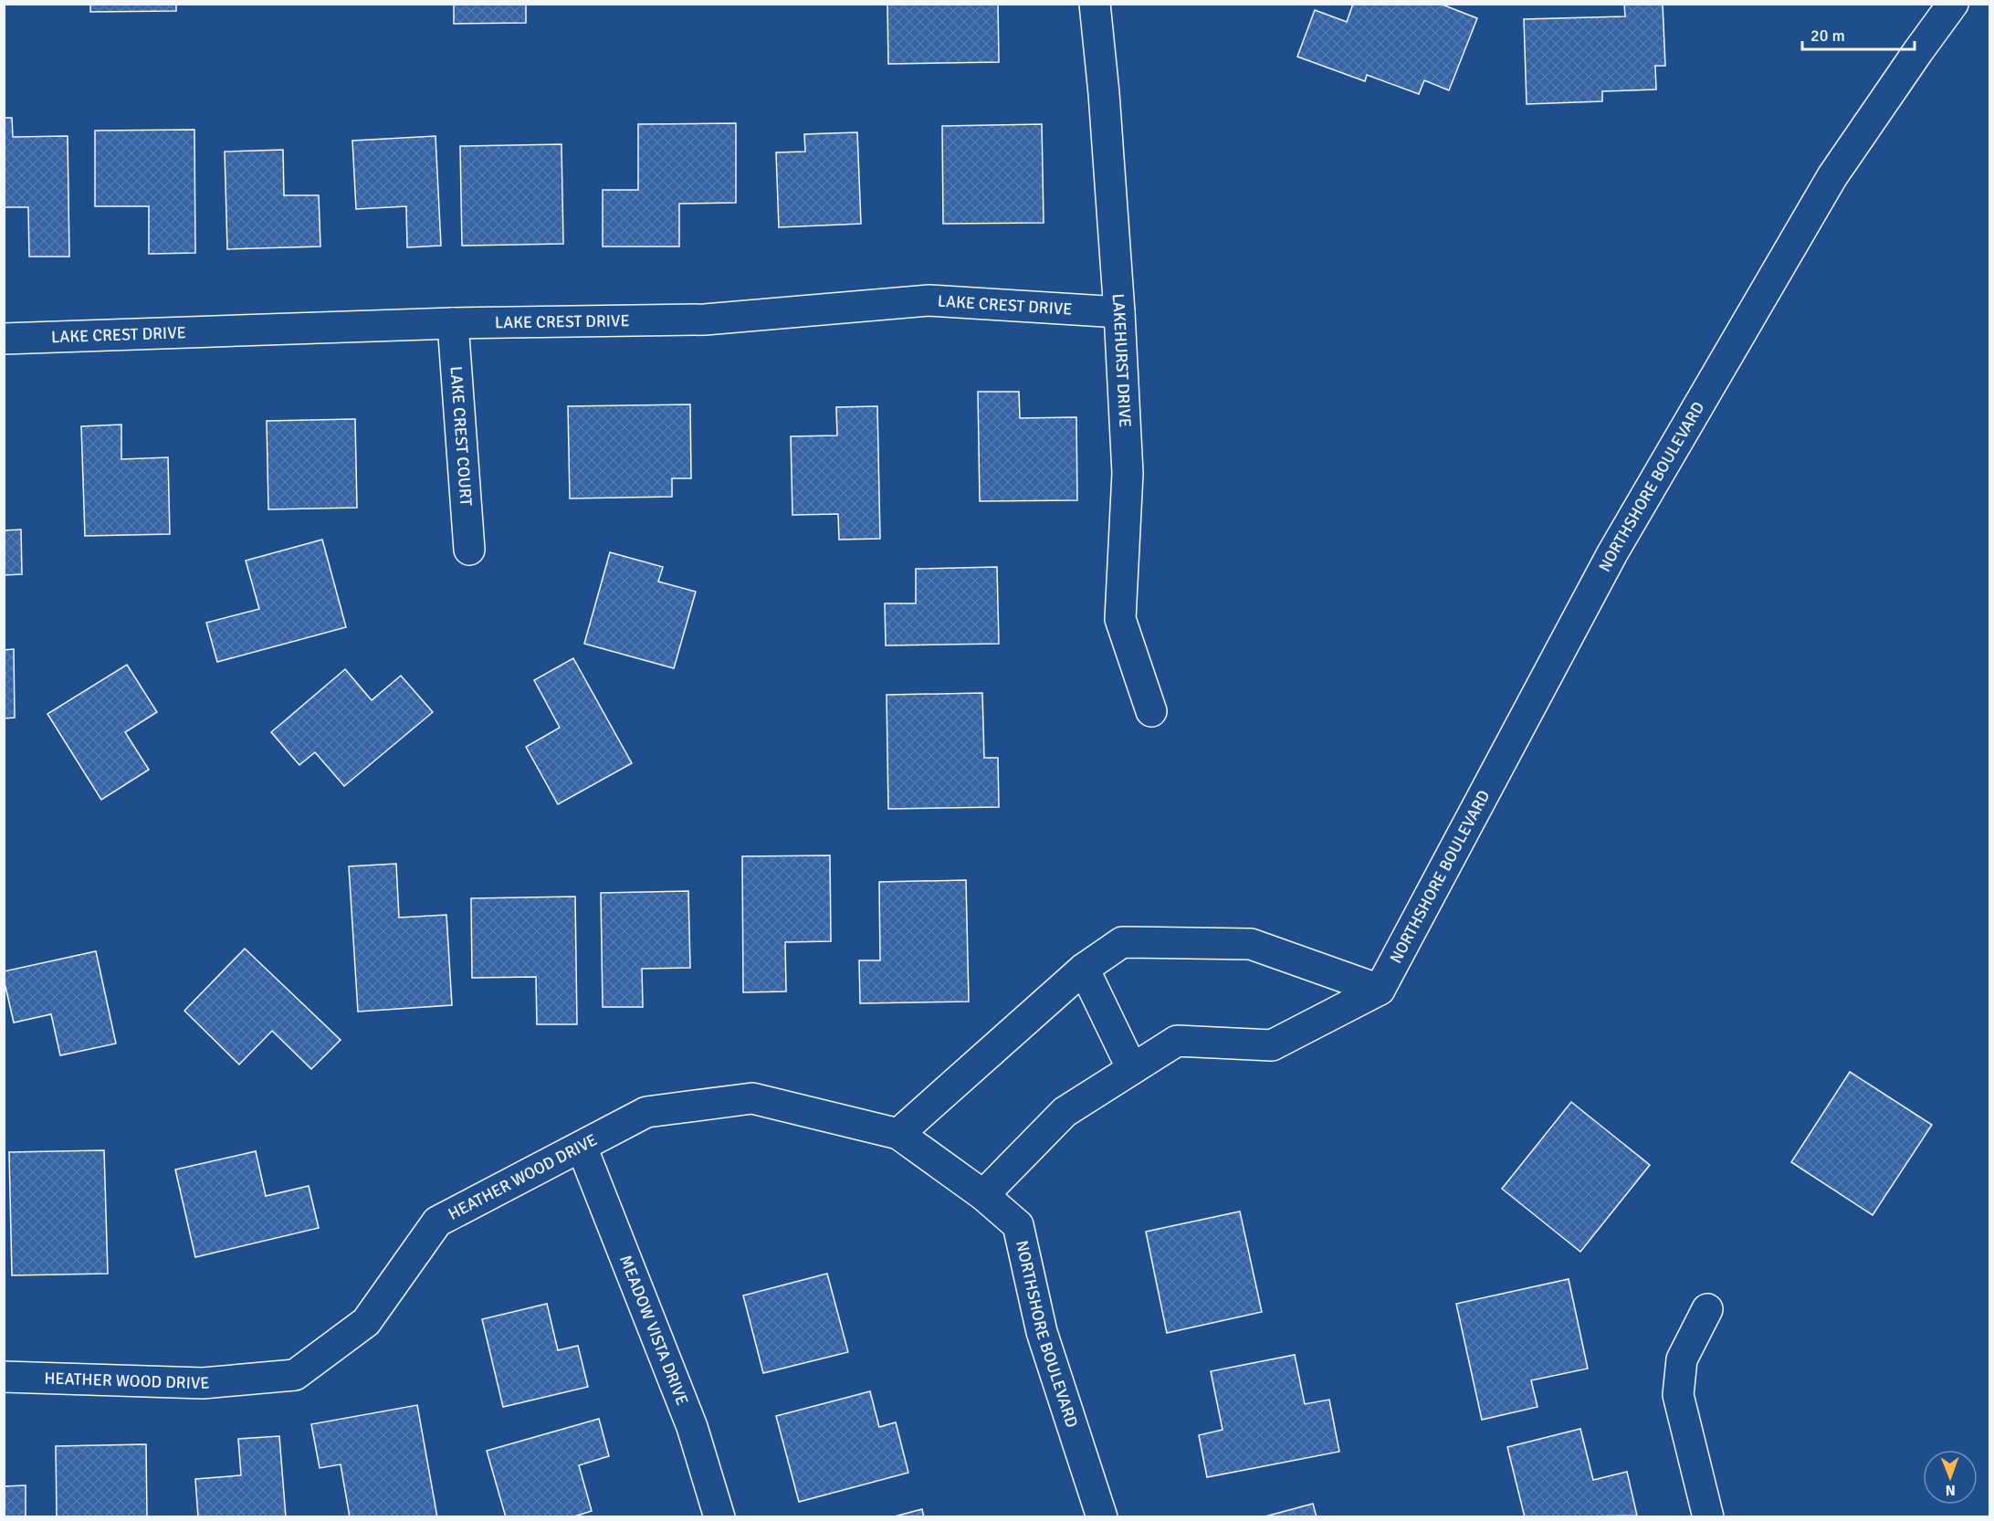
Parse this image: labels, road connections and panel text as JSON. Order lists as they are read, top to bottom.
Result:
{
  "streets": {
    "street": [
      "LAKE CREST DRIVE",
      "LAKEHURST DRIVE",
      "LAKE CREST COURT",
      "NORTHSHORE BOULEVARD",
      "HEATHER WOOD DRIVE",
      "MEADOW VISTA DRIVE"
    ]
  },
  "crossings": [
    ["LAKE CREST DRIVE", "LAKEHURST DRIVE"],
    ["LAKE CREST DRIVE", "LAKE CREST COURT"],
    ["NORTHSHORE BOULEVARD", "HEATHER WOOD DRIVE"],
    ["HEATHER WOOD DRIVE", "MEADOW VISTA DRIVE"]
  ],
  "scale_bar": "20 m",
  "north": "bottom"
}
